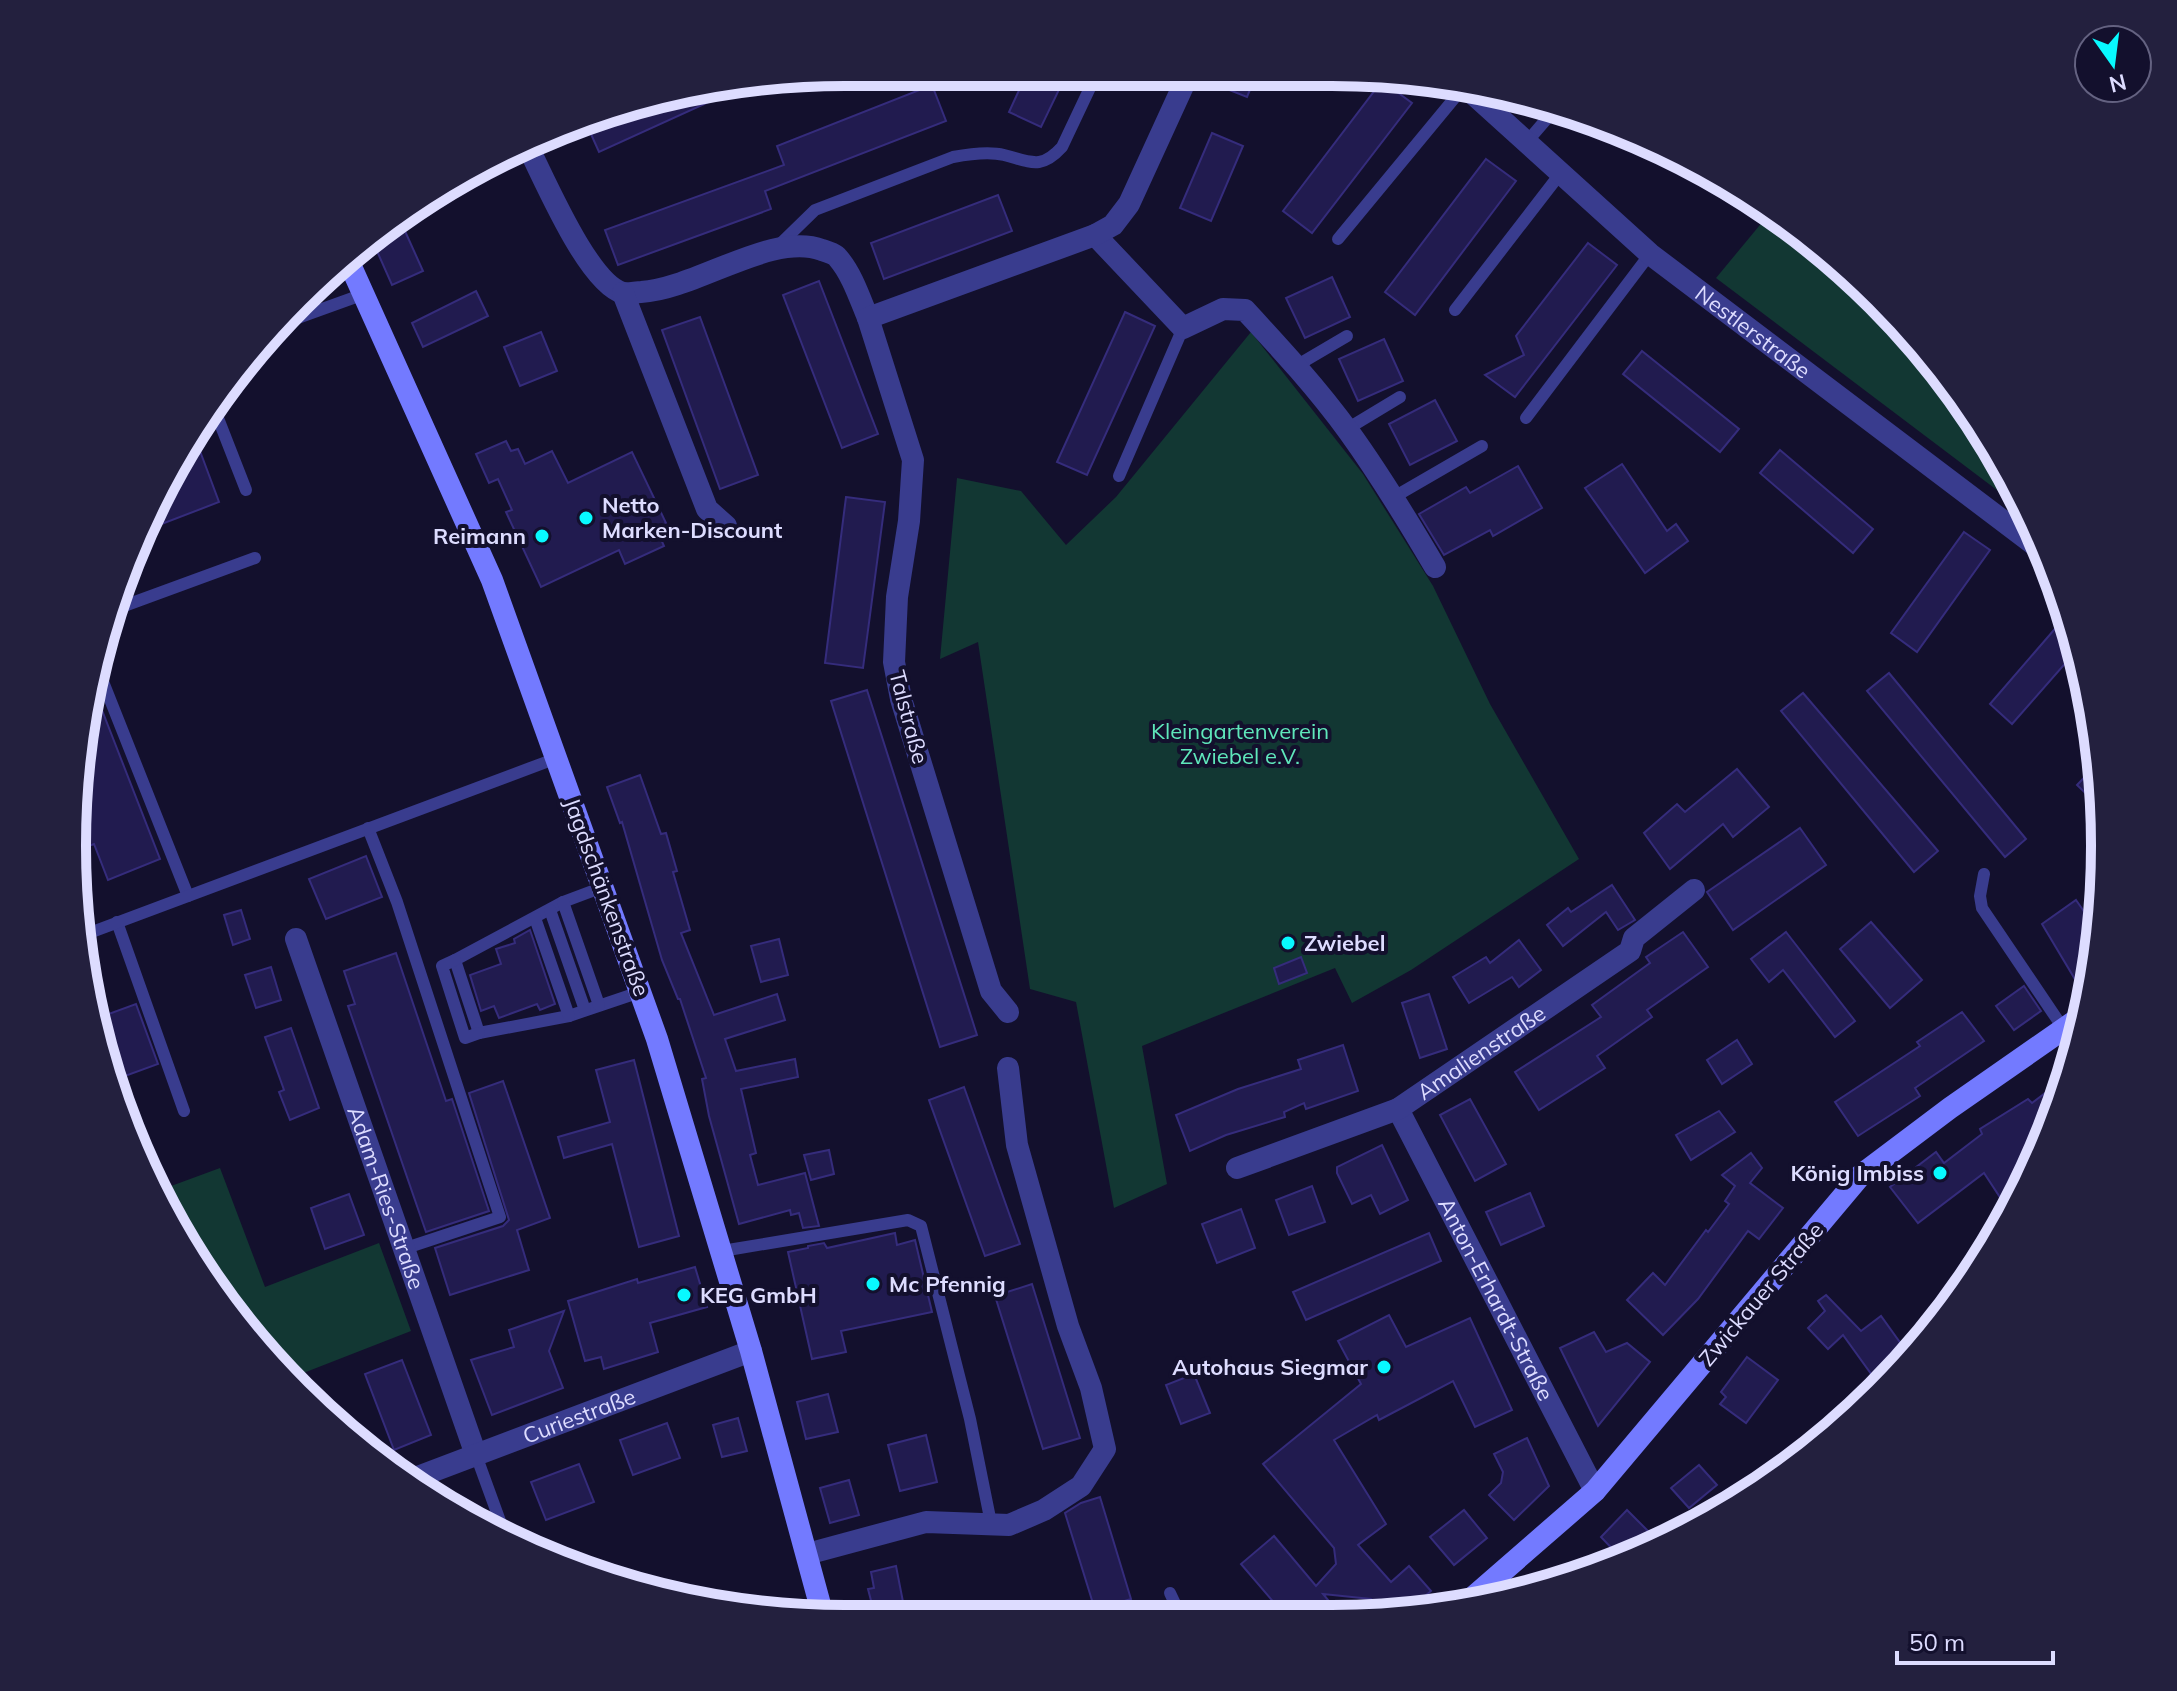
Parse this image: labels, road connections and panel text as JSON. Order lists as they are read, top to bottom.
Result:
{
  "streets": {
    "main road": ["Jagdschänkenstraße", "Zwickauer Straße"],
    "street": [
      "Nestlerstraße",
      "Talstraße",
      "Amalienstraße",
      "Adam-Ries-Straße",
      "Anton-Erhardt-Straße",
      "Curiestraße"
    ]
  },
  "crossings": [
    ["Jagdschänkenstraße", "Curiestraße"],
    ["Amalienstraße", "Anton-Erhardt-Straße"],
    ["Adam-Ries-Straße", "Curiestraße"],
    ["Zwickauer Straße", "Anton-Erhardt-Straße"]
  ],
  "parks": ["Kleingartenverein Zwiebel e.V."],
  "places": [
    "Netto Marken-Discount",
    "Reimann",
    "Zwiebel",
    "König Imbiss",
    "Mc Pfennig",
    "KEG GmbH",
    "Autohaus Siegmar"
  ],
  "scale_bar": "50 m",
  "north": "bottom"
}
